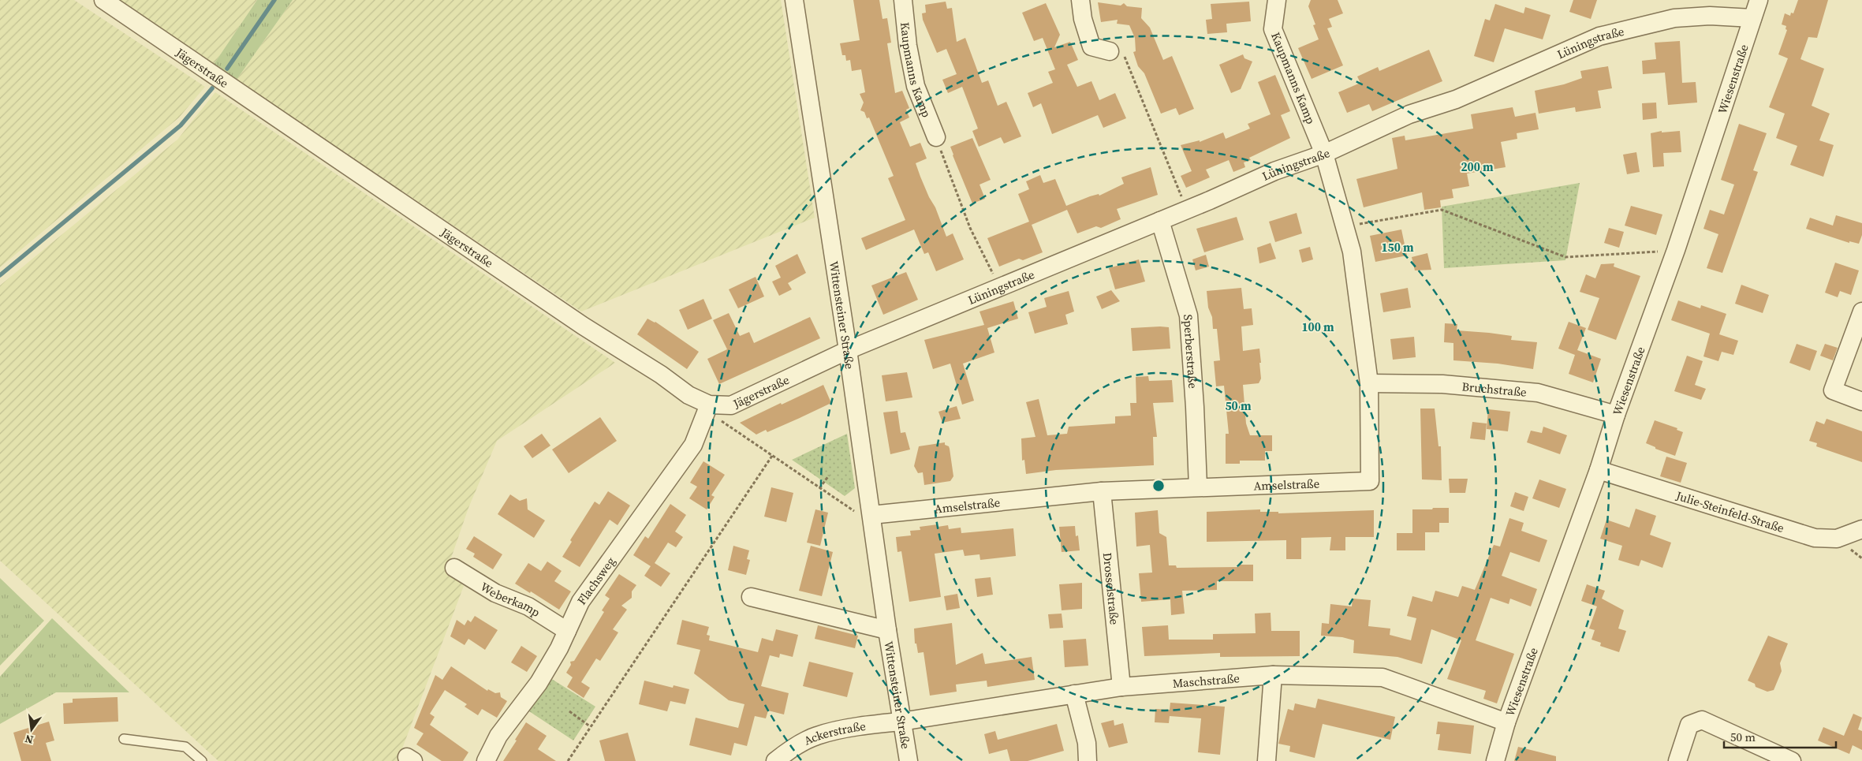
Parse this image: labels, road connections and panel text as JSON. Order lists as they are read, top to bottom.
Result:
{
  "streets": {
    "street": [
      "Lüningstraße",
      "Jägerstraße",
      "Kaupmanns Kamp",
      "Wiesenstraße",
      "Wittensteiner Straße",
      "Sperberstraße",
      "Bruchstraße",
      "Amselstraße",
      "Julie-Steinfeld-Straße",
      "Flachsweg",
      "Drosselstraße",
      "Weberkamp",
      "Maschstraße",
      "Ackerstraße"
    ]
  },
  "crossings": [
    ["Lüningstraße", "Jägerstraße"],
    ["Lüningstraße", "Kaupmanns Kamp"],
    ["Lüningstraße", "Wiesenstraße"],
    ["Lüningstraße", "Wittensteiner Straße"],
    ["Lüningstraße", "Sperberstraße"],
    ["Lüningstraße", "Amselstraße"],
    ["Jägerstraße", "Wittensteiner Straße"],
    ["Jägerstraße", "Flachsweg"],
    ["Kaupmanns Kamp", "Amselstraße"],
    ["Wiesenstraße", "Bruchstraße"],
    ["Wiesenstraße", "Julie-Steinfeld-Straße"],
    ["Wiesenstraße", "Maschstraße"],
    ["Wittensteiner Straße", "Amselstraße"],
    ["Wittensteiner Straße", "Maschstraße"],
    ["Wittensteiner Straße", "Ackerstraße"],
    ["Sperberstraße", "Amselstraße"],
    ["Bruchstraße", "Amselstraße"],
    ["Amselstraße", "Drosselstraße"],
    ["Flachsweg", "Weberkamp"],
    ["Drosselstraße", "Maschstraße"],
    ["Maschstraße", "Ackerstraße"]
  ],
  "scale_bar": "50 m",
  "north": "bottom",
  "rings": [
    "200 m",
    "150 m",
    "100 m",
    "50 m"
  ]
}
